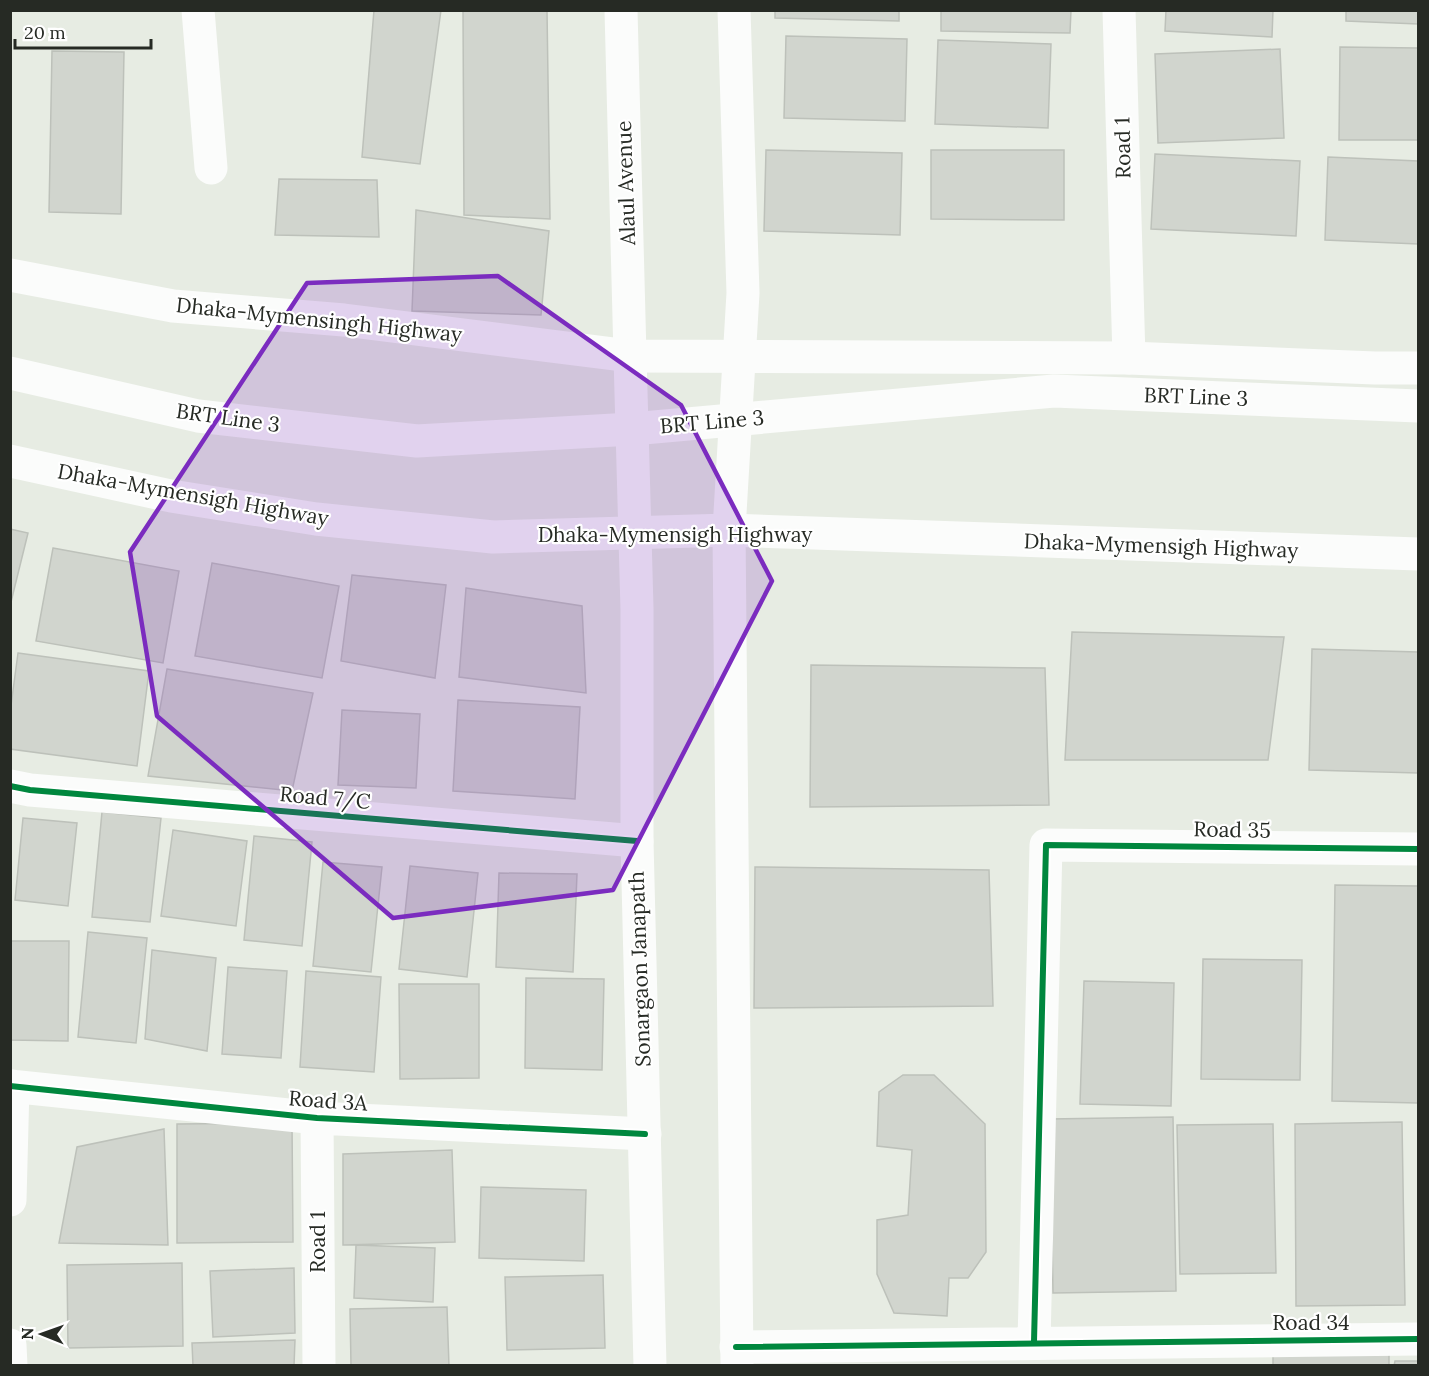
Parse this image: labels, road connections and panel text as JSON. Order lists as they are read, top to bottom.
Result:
{
  "streets": {
    "main road": [
      "Road 1",
      "Alaul Avenue",
      "Dhaka-Mymensingh Highway",
      "BRT Line 3",
      "Dhaka-Mymensigh Highway",
      "Road 7/C",
      "Road 35",
      "Sonargaon Janapath",
      "Road 3A",
      "Road 34"
    ]
  },
  "crossings": [
    ["Road 1", "Road 3A"],
    ["Alaul Avenue", "Dhaka-Mymensingh Highway"],
    ["Alaul Avenue", "Sonargaon Janapath"],
    ["Dhaka-Mymensingh Highway", "Sonargaon Janapath"],
    ["BRT Line 3", "Sonargaon Janapath"],
    ["Dhaka-Mymensigh Highway", "Sonargaon Janapath"],
    ["Road 7/C", "Sonargaon Janapath"],
    ["Road 35", "Road 34"],
    ["Sonargaon Janapath", "Road 3A"]
  ],
  "scale_bar": "20 m",
  "north": "left"
}
